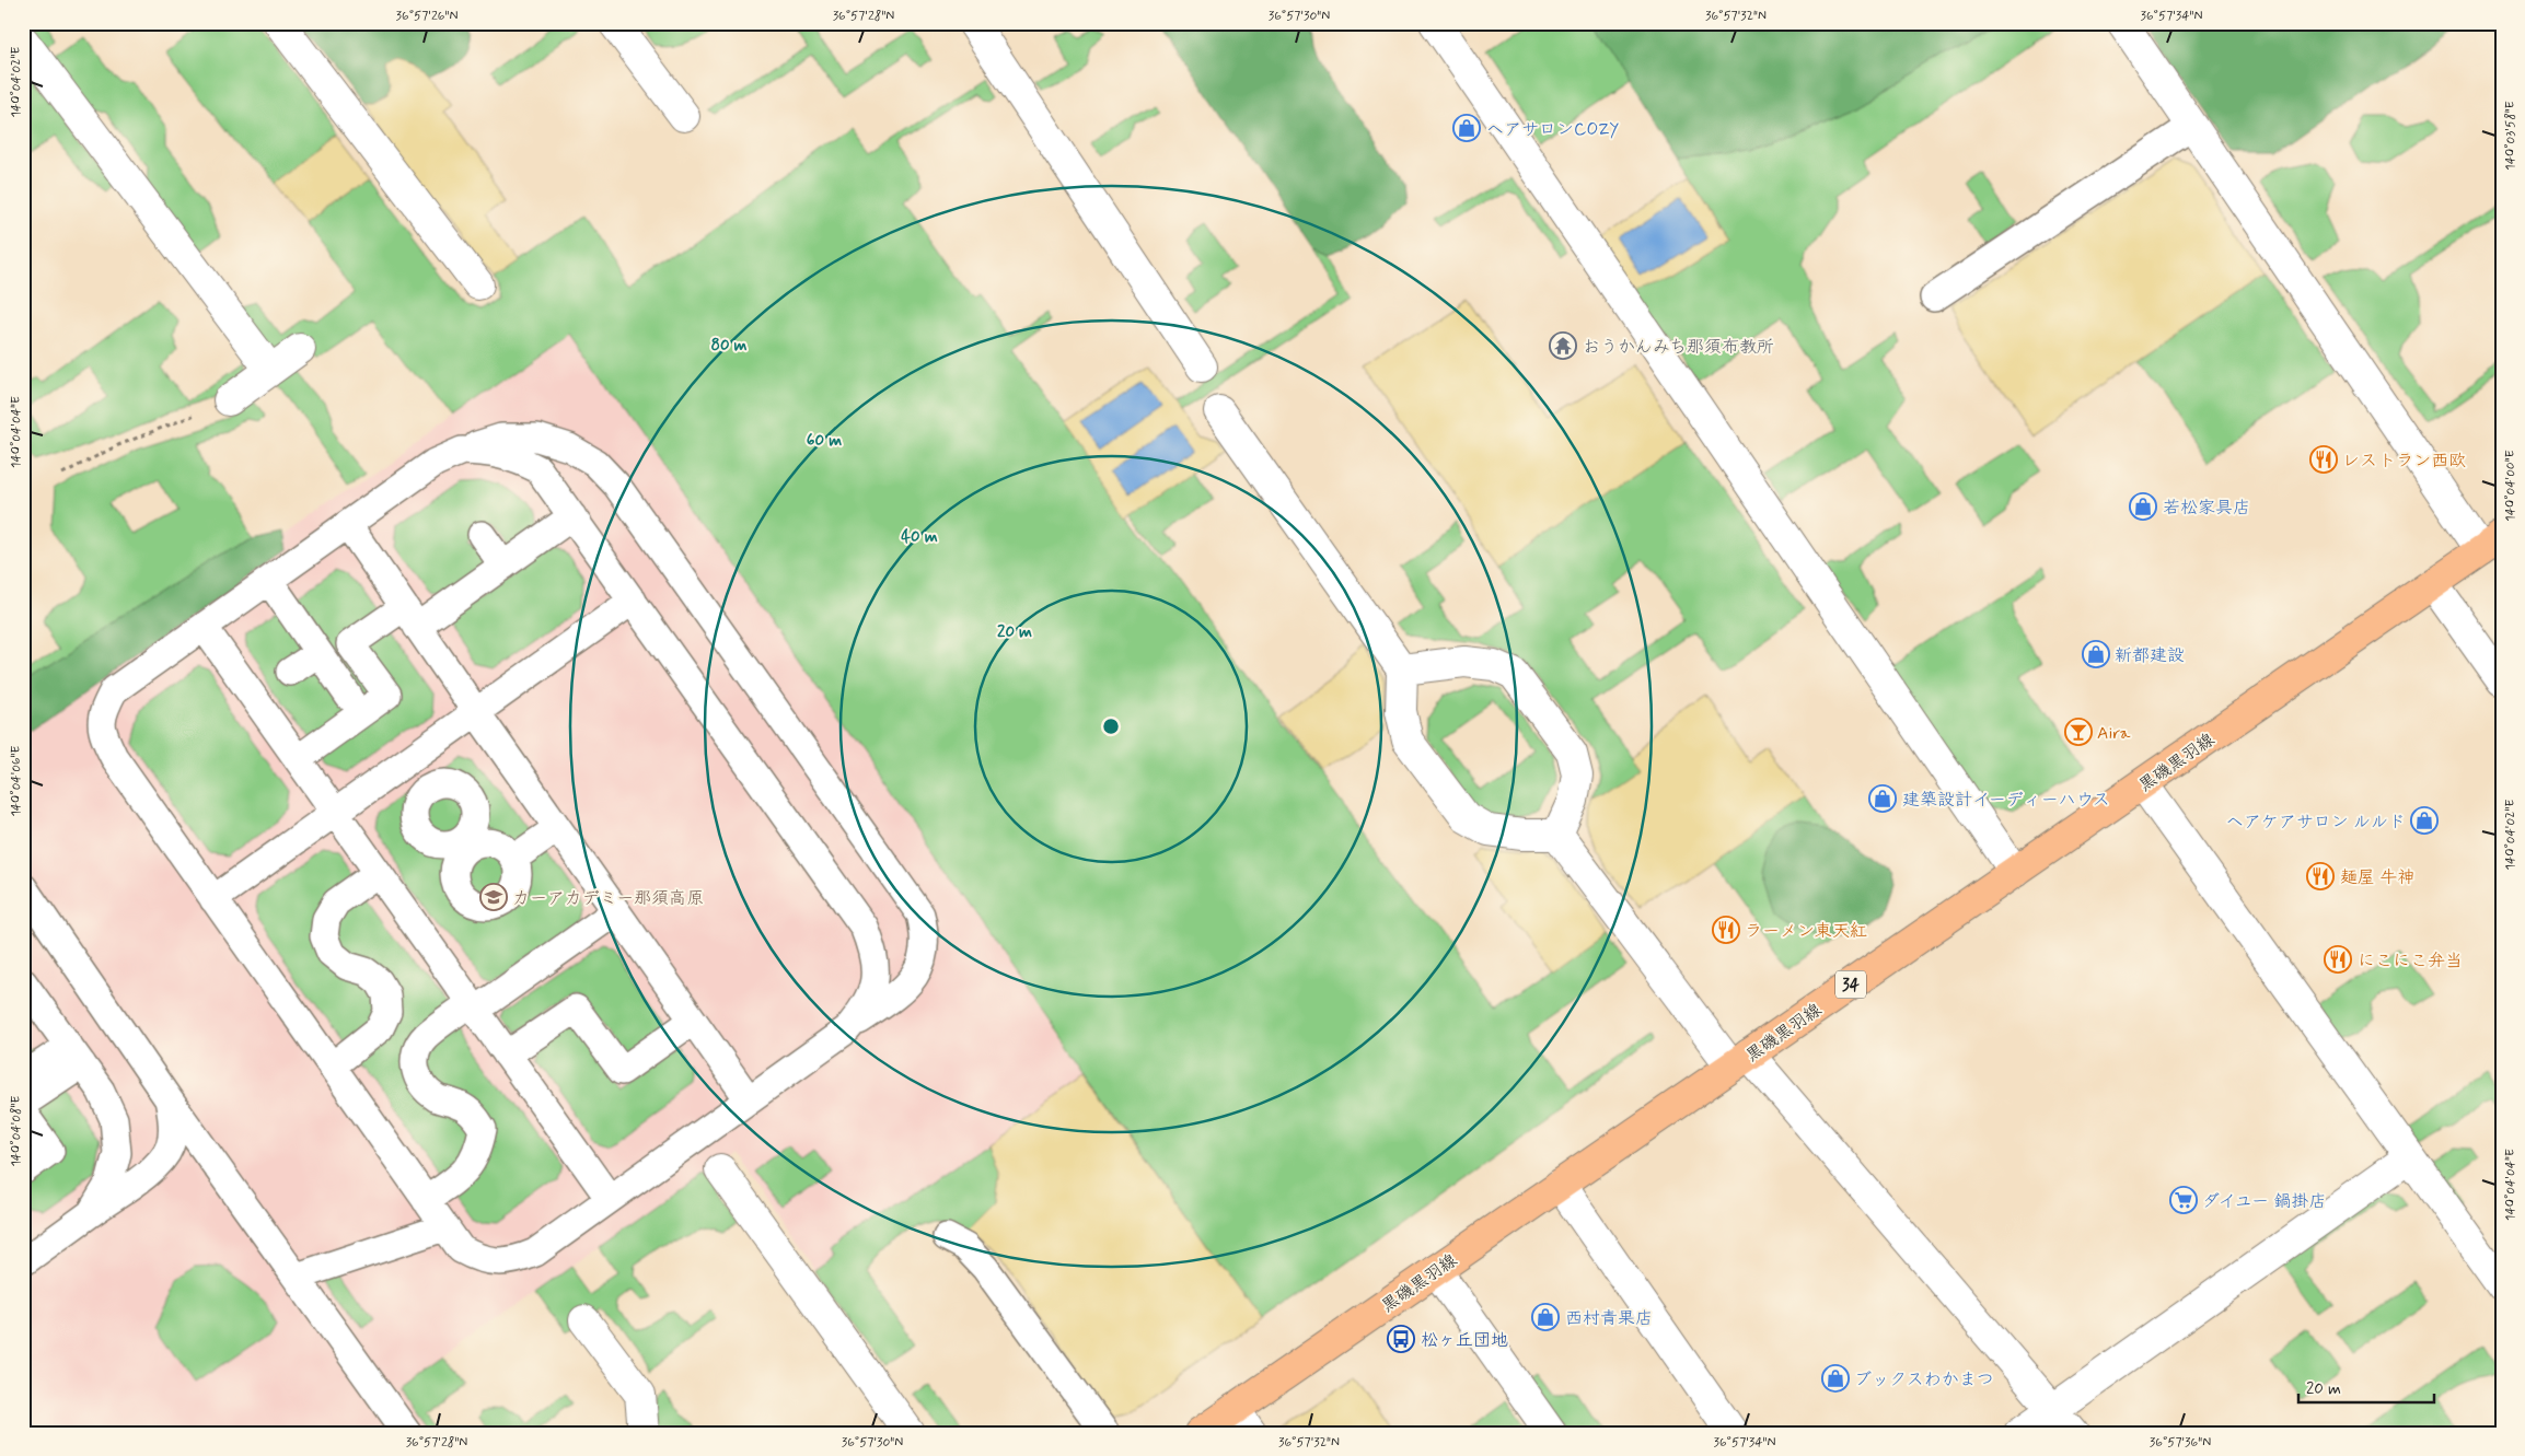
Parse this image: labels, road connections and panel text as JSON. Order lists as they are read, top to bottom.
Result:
{
  "streets": {
    "main road": ["黒磯黒羽線", "34"]
  },
  "places": {
    "shop": [
      "ヘアサロンCOZY",
      "若松家具店",
      "新都建設",
      "建築設計イーディーハウス",
      "ヘアケアサロン ルルド",
      "西村青果店",
      "ブックスわかまつ"
    ],
    "temple": ["おうかんみち那須布教所"],
    "restaurant": [
      "レストラン西欧",
      "麺屋 牛神",
      "ラーメン東天紅",
      "にこにこ弁当"
    ],
    "bar": ["Aira"],
    "school or university": ["カーアカデミー那須高原"],
    "supermarket": ["ダイユー 鍋掛店"],
    "bus stop": ["松ヶ丘団地"]
  },
  "scale_bar": "20 m",
  "coordinates": [
    "36°57'26\"N",
    "36°57'28\"N",
    "36°57'30\"N",
    "36°57'32\"N",
    "36°57'34\"N",
    "140°04'02\"E",
    "140°03'58\"E",
    "140°04'04\"E",
    "140°04'00\"E",
    "140°04'06\"E",
    "140°04'08\"E",
    "36°57'36\"N"
  ],
  "rings": [
    "80 m",
    "60 m",
    "40 m",
    "20 m"
  ]
}
